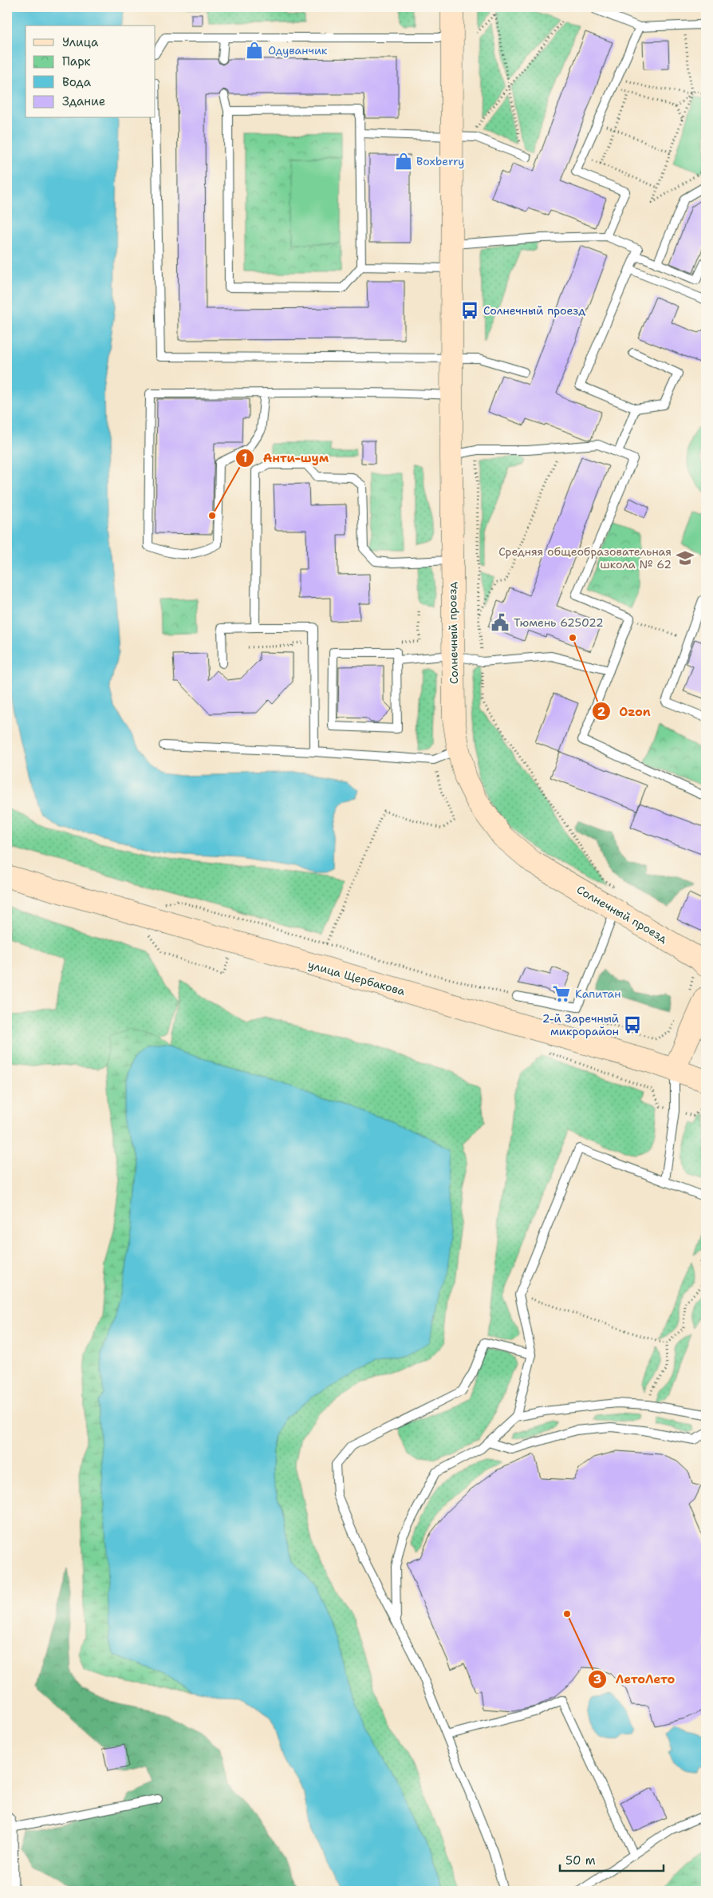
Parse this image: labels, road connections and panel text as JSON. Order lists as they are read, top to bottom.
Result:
{
  "streets": {
    "street": ["Солнечный проезд", "улица Щербакова"]
  },
  "places": {
    "shop": ["Одуванчик", "Boxberry"],
    "bus stop": ["Солнечный проезд", "2-й Заречный микрорайон"],
    "other": ["Анти-шум", "Ozon", "ЛетоЛето"],
    "school or university": ["Средняя общеобразовательная школа № 62"],
    "public building": ["Тюмень 625022"],
    "supermarket": ["Капитан"]
  },
  "legend": [
    "Улица",
    "Парк",
    "Вода",
    "Здание"
  ],
  "scale_bar": "50 m"
}
